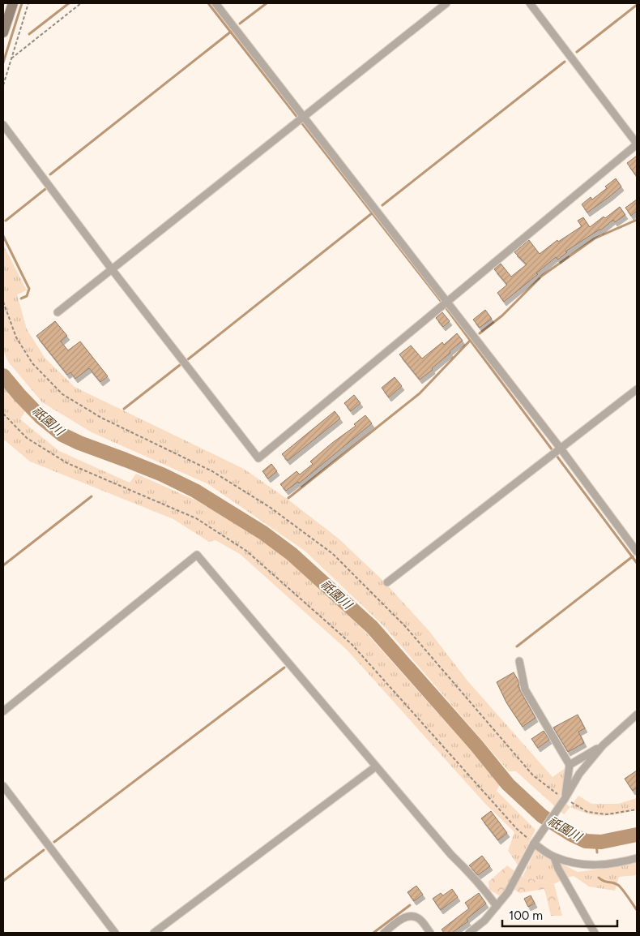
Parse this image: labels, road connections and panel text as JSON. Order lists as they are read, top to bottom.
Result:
{
  "water": ["祇園川"],
  "scale_bar": "100 m"
}
